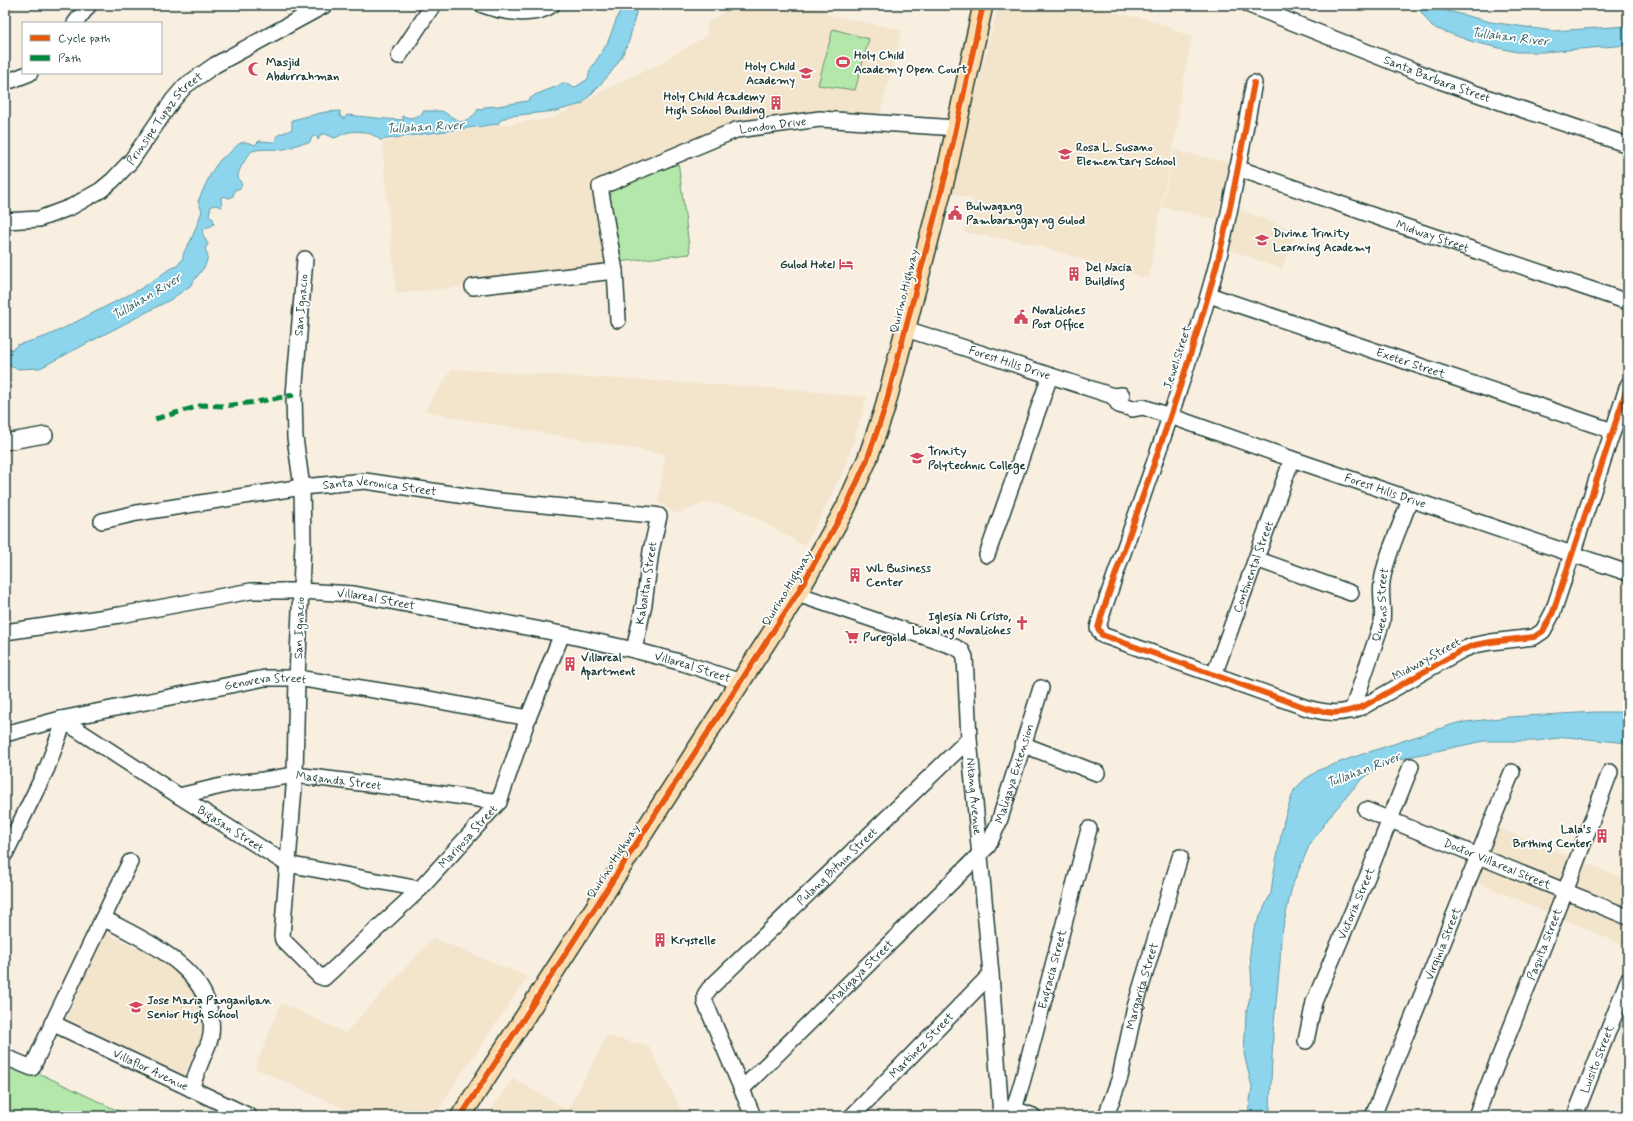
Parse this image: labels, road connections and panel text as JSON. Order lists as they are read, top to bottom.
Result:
{
  "streets": {
    "main road": ["Quirino Highway"],
    "street": [
      "Santa Barbara Street",
      "Prinsipe Tupaz Street",
      "London Drive",
      "Midway Street",
      "San Ignacio",
      "Jewel Street",
      "Forest Hills Drive",
      "Exeter Street",
      "Santa Veronica Street",
      "Continental Street",
      "Kabaitan Street",
      "Villareal Street",
      "Queens Street",
      "Genoveva Street",
      "Maligaya Extension",
      "Maganda Street",
      "Nitang Avenue",
      "Bigasan Street",
      "Mariposa Street",
      "Doctor Villareal Street",
      "Pulang Bituin Street",
      "Victoria Street",
      "Virginia Street",
      "Paquita Street",
      "Engracia Street",
      "Maligaya Street",
      "Margarita Street",
      "Martinez Street",
      "Luisito Street",
      "Villaflor Avenue"
    ]
  },
  "crossings": [
    ["London Drive", "Quirino Highway"],
    ["Midway Street", "Jewel Street"],
    ["Midway Street", "Forest Hills Drive"],
    ["Midway Street", "Exeter Street"],
    ["Midway Street", "Continental Street"],
    ["Midway Street", "Queens Street"],
    ["Quirino Highway", "Forest Hills Drive"],
    ["Quirino Highway", "Villareal Street"],
    ["Quirino Highway", "Nitang Avenue"],
    ["San Ignacio", "Santa Veronica Street"],
    ["San Ignacio", "Villareal Street"],
    ["San Ignacio", "Genoveva Street"],
    ["San Ignacio", "Maganda Street"],
    ["San Ignacio", "Bigasan Street"],
    ["San Ignacio", "Mariposa Street"],
    ["Jewel Street", "Forest Hills Drive"],
    ["Jewel Street", "Exeter Street"],
    ["Forest Hills Drive", "Continental Street"],
    ["Forest Hills Drive", "Queens Street"],
    ["Santa Veronica Street", "Kabaitan Street"],
    ["Kabaitan Street", "Villareal Street"],
    ["Villareal Street", "Mariposa Street"],
    ["Genoveva Street", "Bigasan Street"],
    ["Genoveva Street", "Mariposa Street"],
    ["Maligaya Extension", "Nitang Avenue"],
    ["Maligaya Extension", "Maligaya Street"],
    ["Maganda Street", "Bigasan Street"],
    ["Maganda Street", "Mariposa Street"],
    ["Nitang Avenue", "Pulang Bituin Street"],
    ["Nitang Avenue", "Engracia Street"],
    ["Nitang Avenue", "Maligaya Street"],
    ["Nitang Avenue", "Martinez Street"],
    ["Bigasan Street", "Mariposa Street"],
    ["Doctor Villareal Street", "Victoria Street"],
    ["Doctor Villareal Street", "Virginia Street"],
    ["Doctor Villareal Street", "Paquita Street"],
    ["Pulang Bituin Street", "Maligaya Street"]
  ],
  "water": ["Tullahan River"],
  "places": {
    "sports": ["Holy Child Academy Open Court"],
    "mosque": ["Masjid Abdurrahman"],
    "school or university": [
      "Holy Child Academy",
      "Rosa L. Susano Elementary School",
      "Divine Trinity Learning Academy",
      "Trinity Polytechnic College",
      "Jose Maria Panganiban Senior High School"
    ],
    "building": [
      "Holy Child Academy High School Building",
      "Del Nacia Building",
      "WL Business Center",
      "Villareal Apartment",
      "Lala's Birthing Center",
      "Krystelle"
    ],
    "public building": ["Bulwagang Pambarangay ng Gulod", "Novaliches Post Office"],
    "hotel": ["Gulod Hotel"],
    "church": ["Iglesia Ni Cristo, Lokal ng Novaliches"],
    "supermarket": ["Puregold"]
  },
  "legend": ["Cycle path", "Path"]
}
